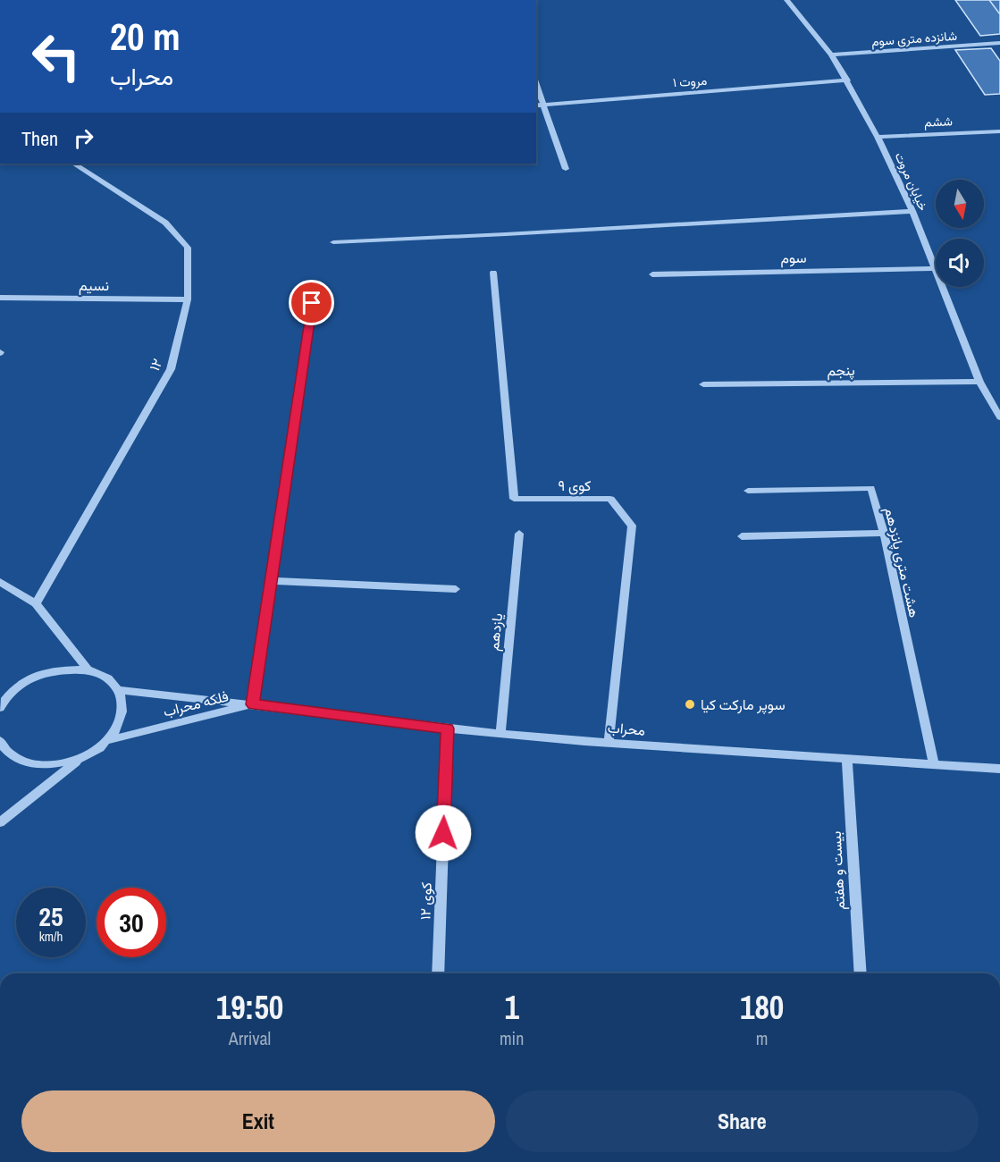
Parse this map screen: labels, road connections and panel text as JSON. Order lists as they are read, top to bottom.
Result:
{
  "streets": {
    "street": [
      "شانزده متری سوم",
      "مروت ۱",
      "ششم",
      "خیابان مروت",
      "سوم",
      "نسیم",
      "۱۲",
      "پنجم",
      "کوی ۹",
      "هشت متری پانزدهم",
      "یازدهم",
      "فلکه محراب",
      "محراب",
      "بیست و هفتم",
      "کوی ۱۲"
    ]
  },
  "crossings": [
    ["شانزده متری سوم", "خیابان مروت"],
    ["مروت ۱", "خیابان مروت"],
    ["ششم", "خیابان مروت"],
    ["خیابان مروت", "سوم"],
    ["خیابان مروت", "پنجم"],
    ["نسیم", "۱۲"],
    ["کوی ۹", "محراب"],
    ["هشت متری پانزدهم", "محراب"],
    ["یازدهم", "محراب"],
    ["فلکه محراب", "محراب"],
    ["محراب", "بیست و هفتم"],
    ["محراب", "کوی ۱۲"]
  ],
  "places": ["سوپر مارکت کیا"],
  "north": "bottom",
  "page": {
    "turn": ["20 m", "محراب"],
    "then": "Then",
    "speed": "25 km/h",
    "limit": "30",
    "eta": [
      "19:50",
      "Arrival",
      "1",
      "min",
      "180",
      "m"
    ],
    "buttons": ["Exit", "Share"]
  }
}
